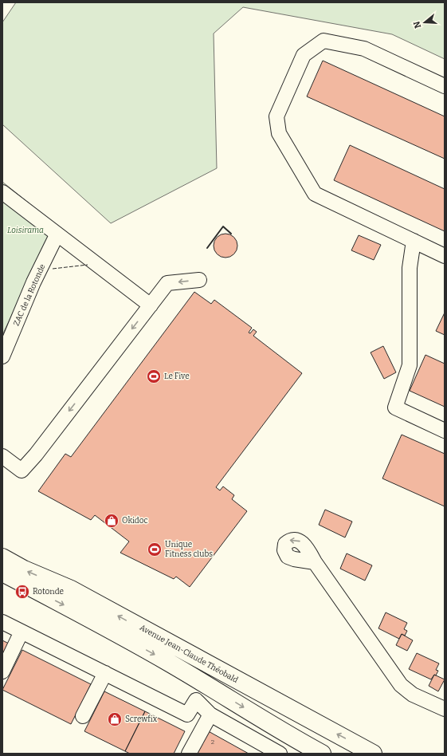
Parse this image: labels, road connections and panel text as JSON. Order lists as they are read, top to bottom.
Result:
{
  "streets": {
    "main road": ["Avenue Jean-Claude Théobald"],
    "lane": ["ZAC de la Rotonde"]
  },
  "parks": ["Loisirama"],
  "places": {
    "sports": ["Le Five", "Unique Fitness clubs"],
    "shop": ["Okidoc", "Screwfix"],
    "bus stop": ["Rotonde"]
  },
  "house_numbers": ["2"],
  "north": "left"
}
